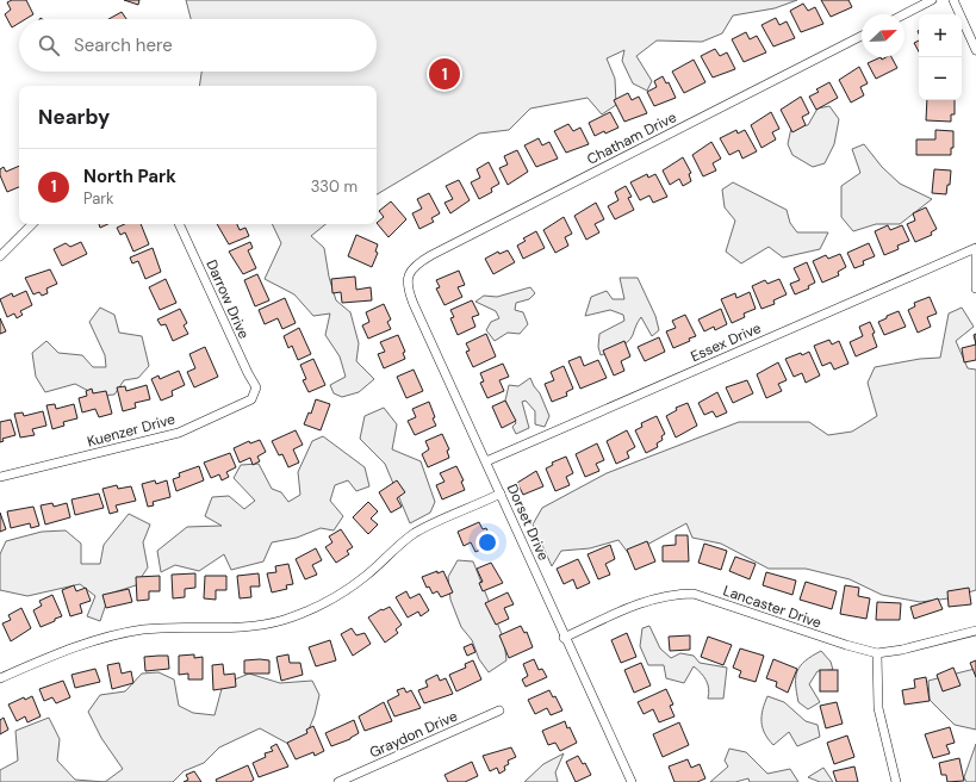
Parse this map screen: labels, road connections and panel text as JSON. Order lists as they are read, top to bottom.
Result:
{
  "streets": {
    "street": [
      "Chatham Drive",
      "Darrow Drive",
      "Essex Drive",
      "Kuenzer Drive",
      "Dorset Drive",
      "Lancaster Drive",
      "Graydon Drive"
    ]
  },
  "crossings": [
    ["Chatham Drive", "Dorset Drive"],
    ["Darrow Drive", "Kuenzer Drive"],
    ["Essex Drive", "Dorset Drive"],
    ["Dorset Drive", "Lancaster Drive"]
  ],
  "north": "top right",
  "page": {
    "map_buttons": ["+", "−"],
    "search": "Search here",
    "pins": "1",
    "heading": "Nearby",
    "list": [
      {
        "mark": "1",
        "name": "North Park",
        "note": "Park",
        "value": "330 m"
      }
    ]
  }
}
